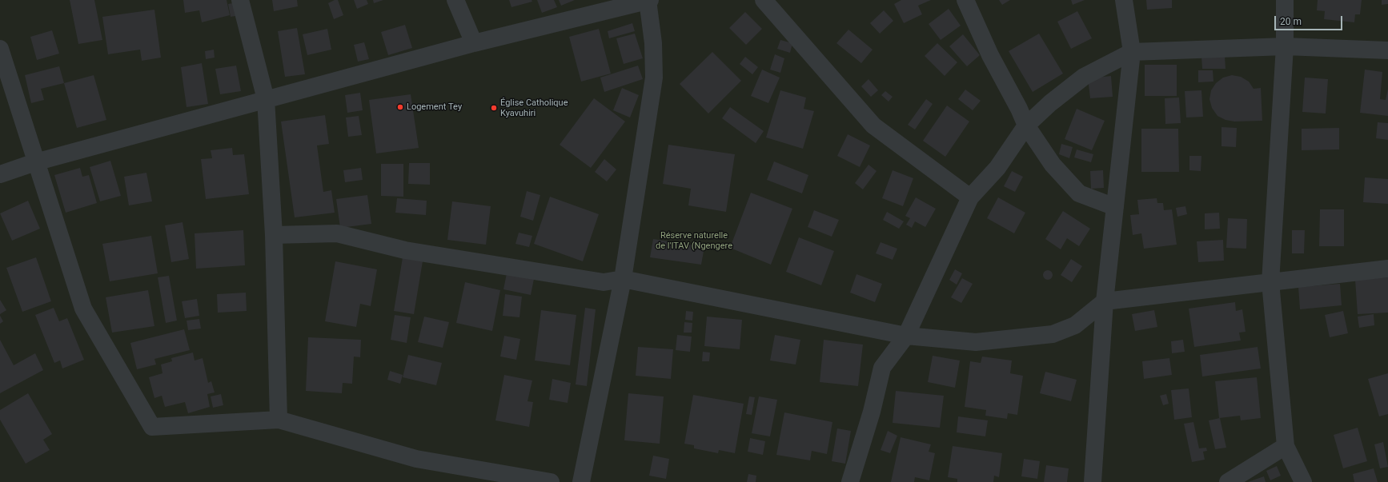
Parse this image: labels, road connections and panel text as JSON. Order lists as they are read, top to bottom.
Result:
{
  "parks": ["Réserve naturelle de l'ITAV (Ngengere"],
  "places": ["Logement Tey", "Église Catholique Kyavuhiri"],
  "scale_bar": "20 m"
}
